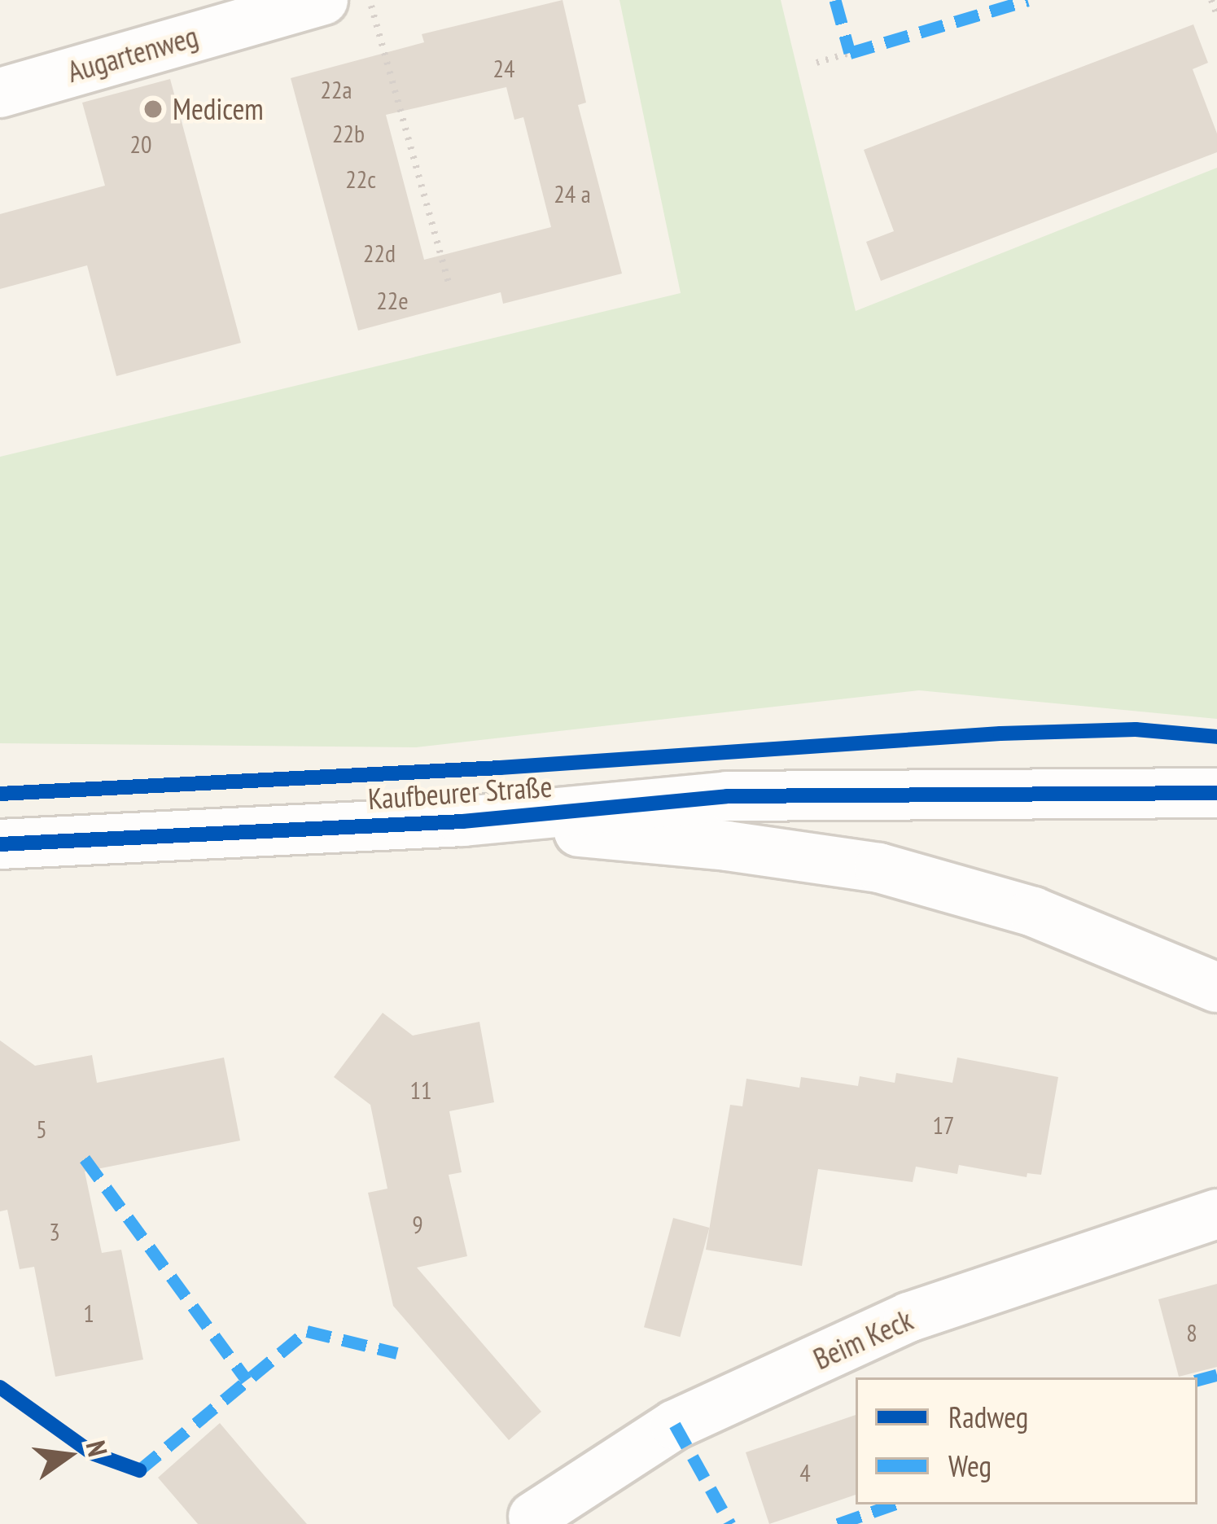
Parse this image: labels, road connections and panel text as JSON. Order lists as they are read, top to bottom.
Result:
{
  "streets": {
    "street": ["Augartenweg", "Kaufbeurer Straße", "Beim Keck"]
  },
  "places": ["Medicem"],
  "house_numbers": [
    "24",
    "22a",
    "22b",
    "20",
    "22c",
    "24 a",
    "22d",
    "22e",
    "11",
    "17",
    "5",
    "9",
    "3",
    "1",
    "8",
    "4"
  ],
  "legend": ["Radweg", "Weg"],
  "north": "right"
}
